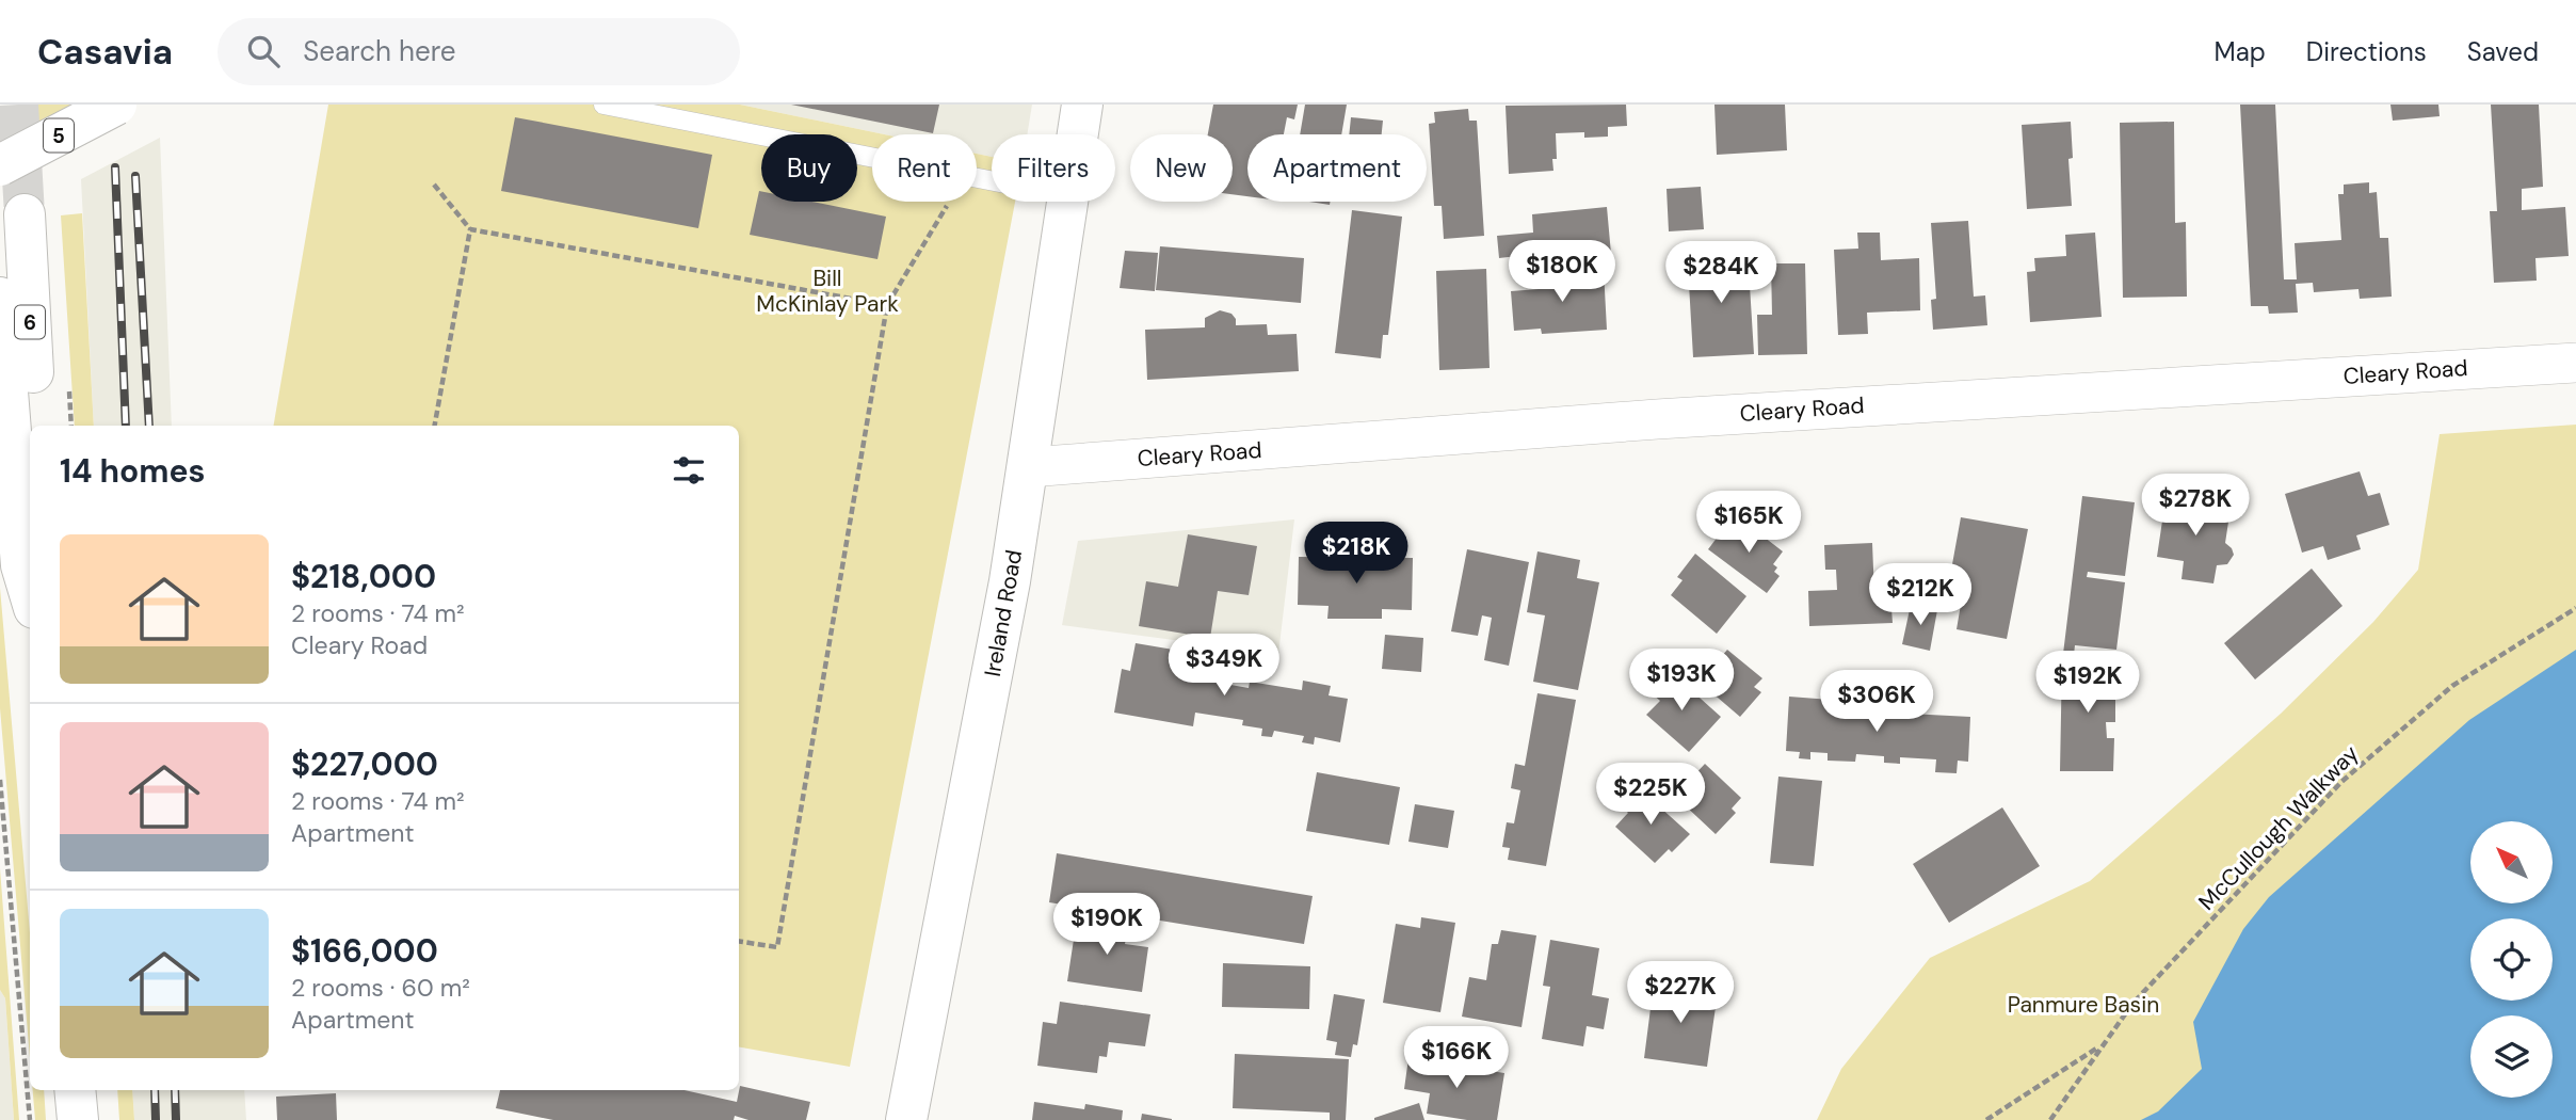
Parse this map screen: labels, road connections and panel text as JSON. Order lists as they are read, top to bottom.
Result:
{
  "streets": {
    "street": [
      "5",
      "6",
      "Cleary Road",
      "Ireland Road"
    ],
    "path": ["McCullough Walkway"]
  },
  "crossings": [
    ["Cleary Road", "Ireland Road"]
  ],
  "parks": ["Bill McKinlay Park", "Panmure Basin"],
  "north": "top left",
  "page": {
    "header": "Casavia",
    "search": "Search here",
    "nav": ["Map", "Directions", "Saved"],
    "chip": [
      "Buy",
      "Rent",
      "Filters",
      "New",
      "Apartment"
    ],
    "price": [
      "$180K",
      "$284K",
      "$278K",
      "$165K",
      "$218K",
      "$212K",
      "$349K",
      "$193K",
      "$192K",
      "$306K",
      "$225K",
      "$190K",
      "$227K",
      "$166K"
    ],
    "heading": "14 homes",
    "list": [
      {
        "name": "$218,000",
        "note": "2 rooms · 74 m² · Cleary Road"
      },
      {
        "name": "$227,000",
        "note": "2 rooms · 74 m² · Apartment"
      },
      {
        "name": "$166,000",
        "note": "2 rooms · 60 m² · Apartment"
      }
    ]
  }
}
